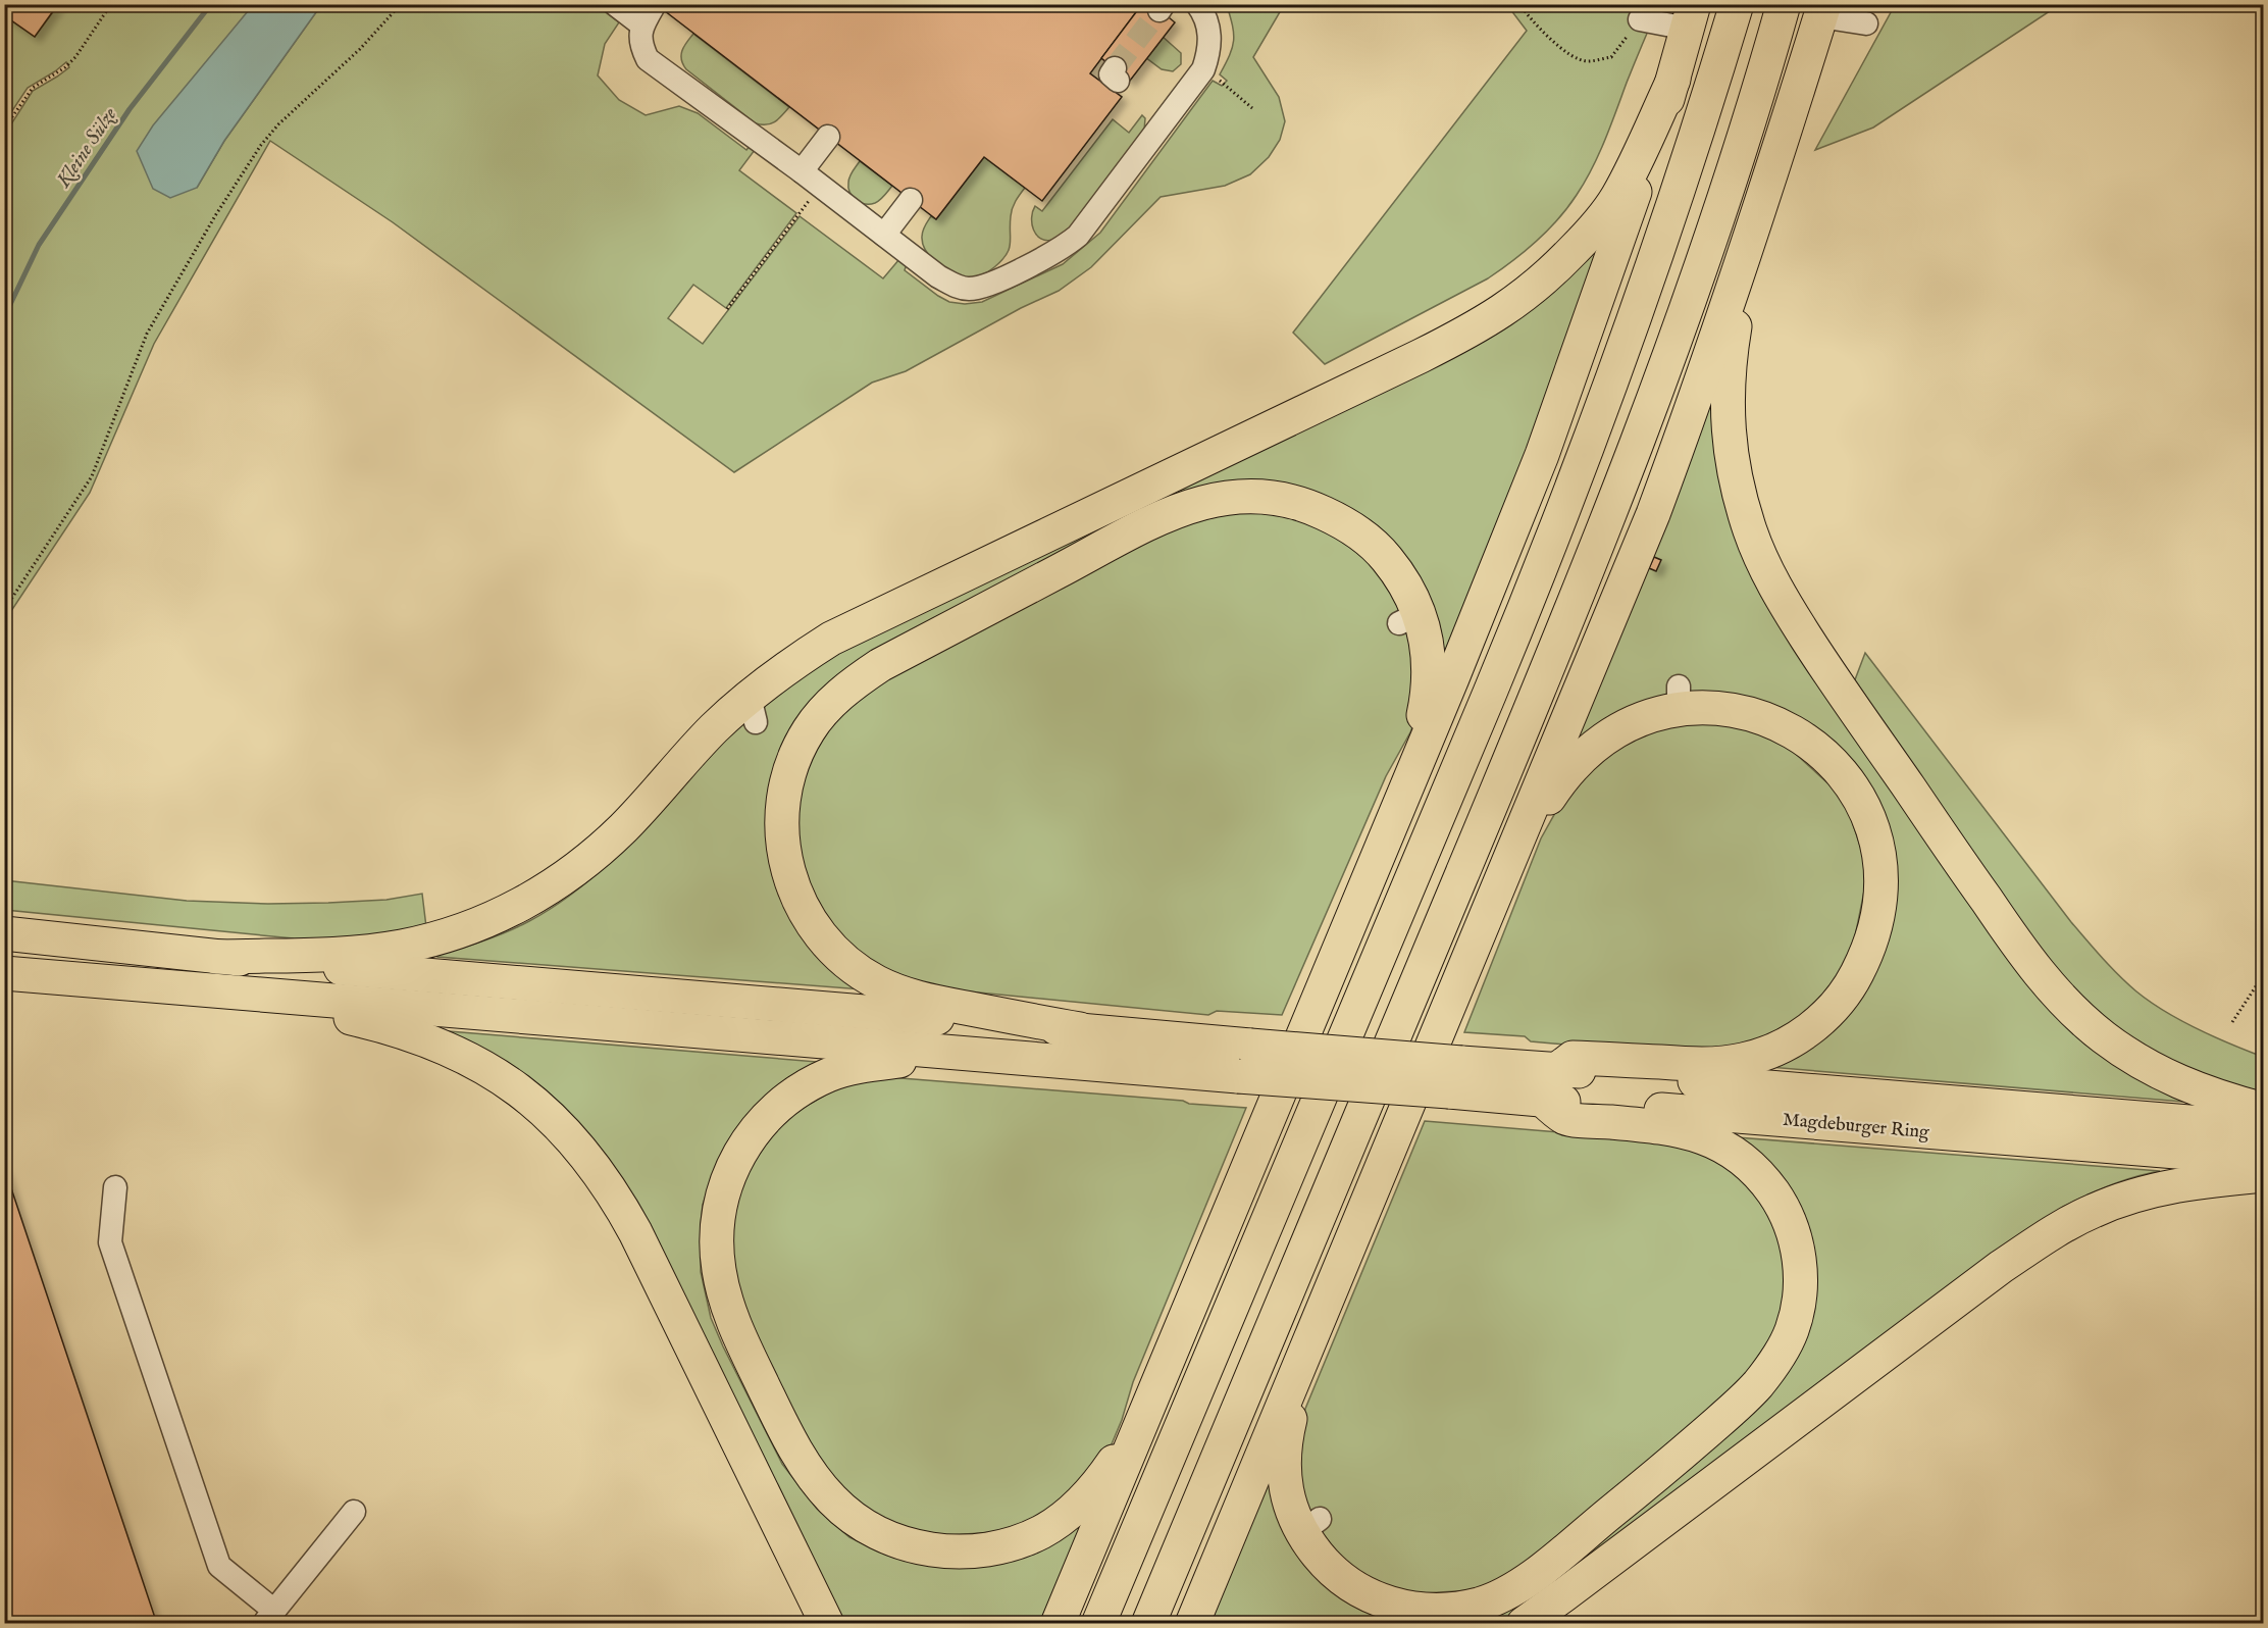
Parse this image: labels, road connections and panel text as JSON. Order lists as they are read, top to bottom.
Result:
{
  "streets": {
    "highway": ["Magdeburger Ring"]
  },
  "water": ["Kleine Sülze"]
}
